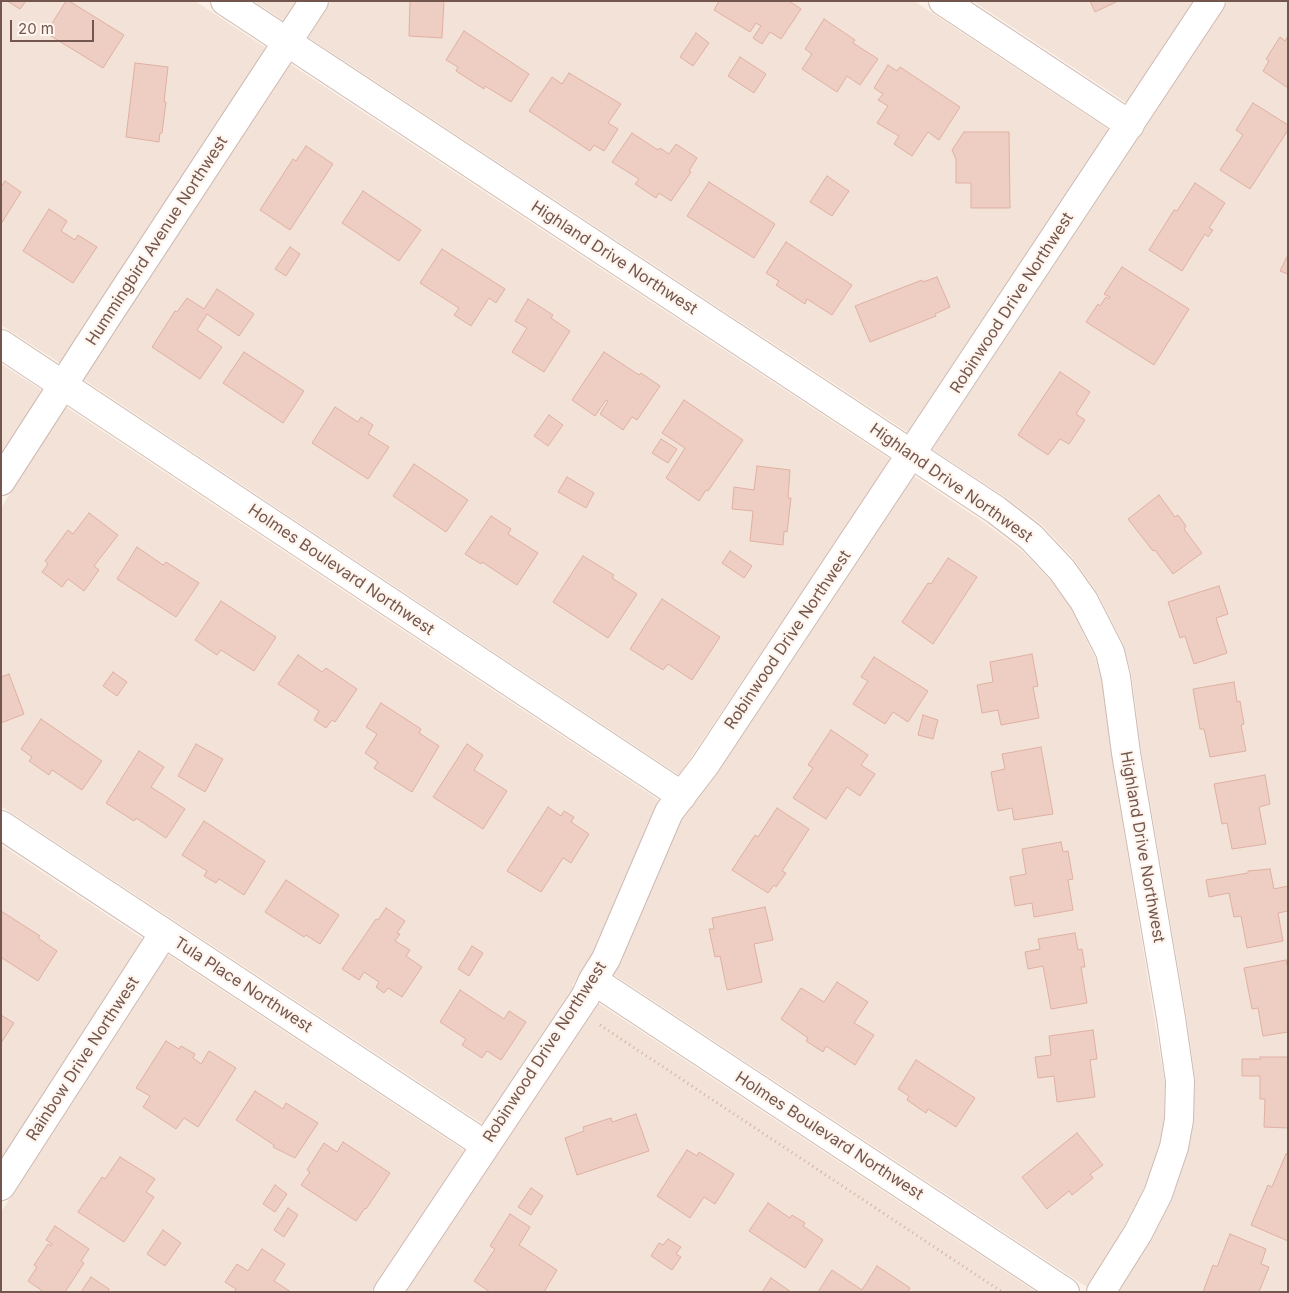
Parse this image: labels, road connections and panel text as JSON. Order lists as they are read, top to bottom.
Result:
{
  "streets": {
    "street": [
      "Hummingbird Avenue Northwest",
      "Highland Drive Northwest",
      "Robinwood Drive Northwest",
      "Holmes Boulevard Northwest",
      "Tula Place Northwest",
      "Rainbow Drive Northwest"
    ]
  },
  "crossings": [
    ["Hummingbird Avenue Northwest", "Highland Drive Northwest"],
    ["Hummingbird Avenue Northwest", "Holmes Boulevard Northwest"],
    ["Highland Drive Northwest", "Robinwood Drive Northwest"],
    ["Robinwood Drive Northwest", "Holmes Boulevard Northwest"],
    ["Robinwood Drive Northwest", "Tula Place Northwest"],
    ["Tula Place Northwest", "Rainbow Drive Northwest"]
  ],
  "scale_bar": "20 m"
}
